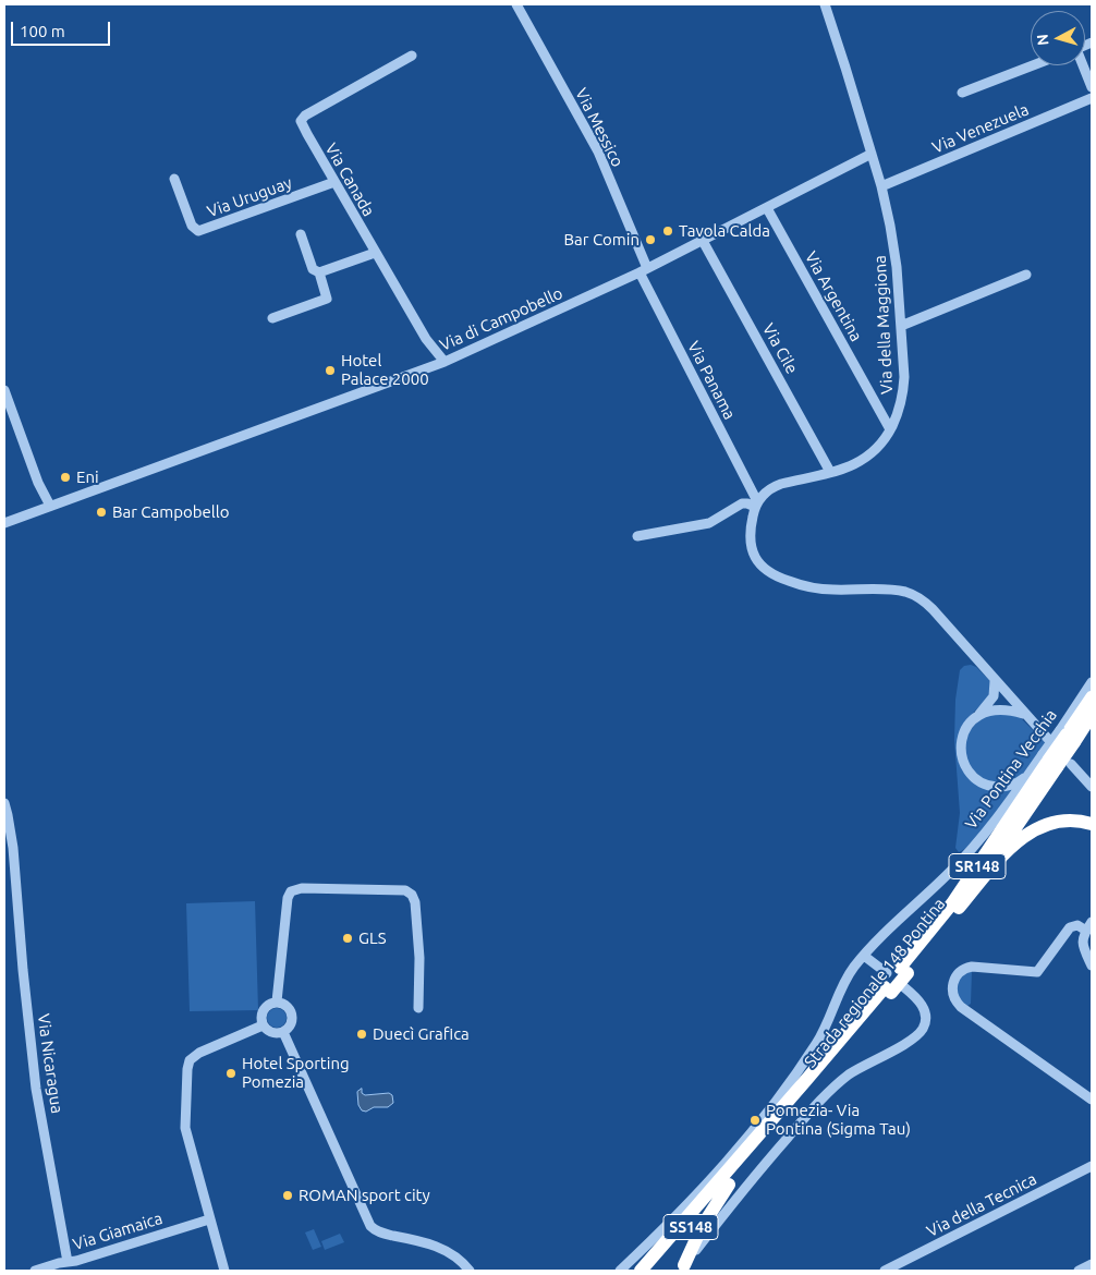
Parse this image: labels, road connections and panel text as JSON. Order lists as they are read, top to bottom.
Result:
{
  "streets": {
    "highway": ["SR148", "Strada regionale 148 Pontina", "SS148"],
    "street": [
      "Via Messico",
      "Via Venezuela",
      "Via Canada",
      "Via Uruguay",
      "Via Argentina",
      "Via di Campobello",
      "Via della Maggiona",
      "Via Cile",
      "Via Panama",
      "Via Pontina Vecchia",
      "Via Nicaragua",
      "Via della Tecnica",
      "Via Giamaica"
    ]
  },
  "crossings": [
    ["Via Messico", "Via di Campobello"],
    ["Via Messico", "Via Panama"],
    ["Via Venezuela", "Via della Maggiona"],
    ["Via Canada", "Via Uruguay"],
    ["Via Canada", "Via di Campobello"],
    ["Via Argentina", "Via di Campobello"],
    ["Via Argentina", "Via della Maggiona"],
    ["Via di Campobello", "Via della Maggiona"],
    ["Via di Campobello", "Via Cile"],
    ["Via di Campobello", "Via Panama"],
    ["Via della Maggiona", "Via Cile"],
    ["Via della Maggiona", "Via Panama"],
    ["Via Pontina Vecchia", "Strada regionale 148 Pontina"],
    ["Strada regionale 148 Pontina", "SS148"],
    ["Via Nicaragua", "Via Giamaica"]
  ],
  "places": [
    "Tavola Calda",
    "Bar Comin",
    "Hotel Palace 2000",
    "Eni",
    "Bar Campobello",
    "GLS",
    "Duecì Grafica",
    "Hotel Sporting Pomezia",
    "Pomezia- Via Pontina (Sigma Tau)",
    "ROMAN sport city"
  ],
  "scale_bar": "100 m",
  "north": "left"
}
